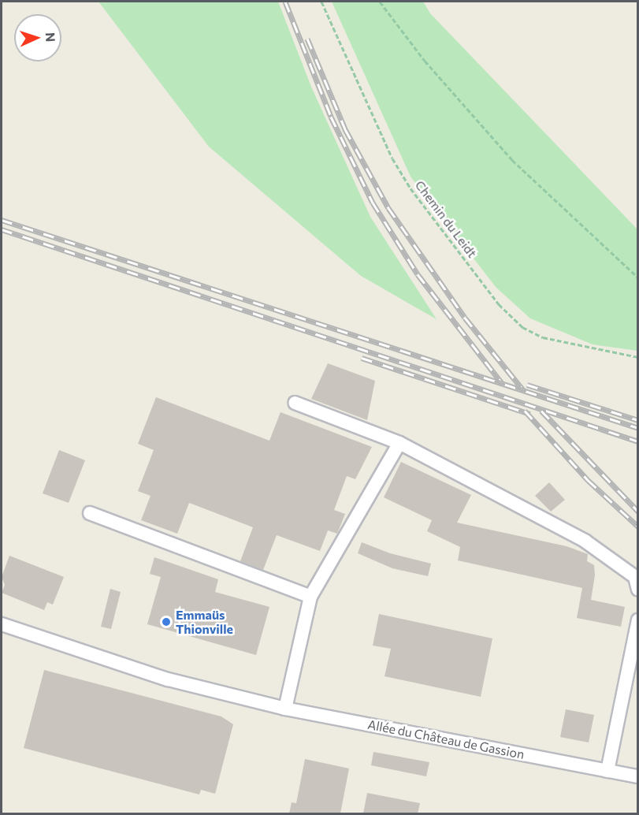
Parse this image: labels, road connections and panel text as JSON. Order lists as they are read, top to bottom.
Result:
{
  "streets": {
    "street": ["Allée du Château de Gassion"],
    "path": ["Chemin du Leidt"]
  },
  "places": ["Emmaüs Thionville"],
  "north": "right"
}
